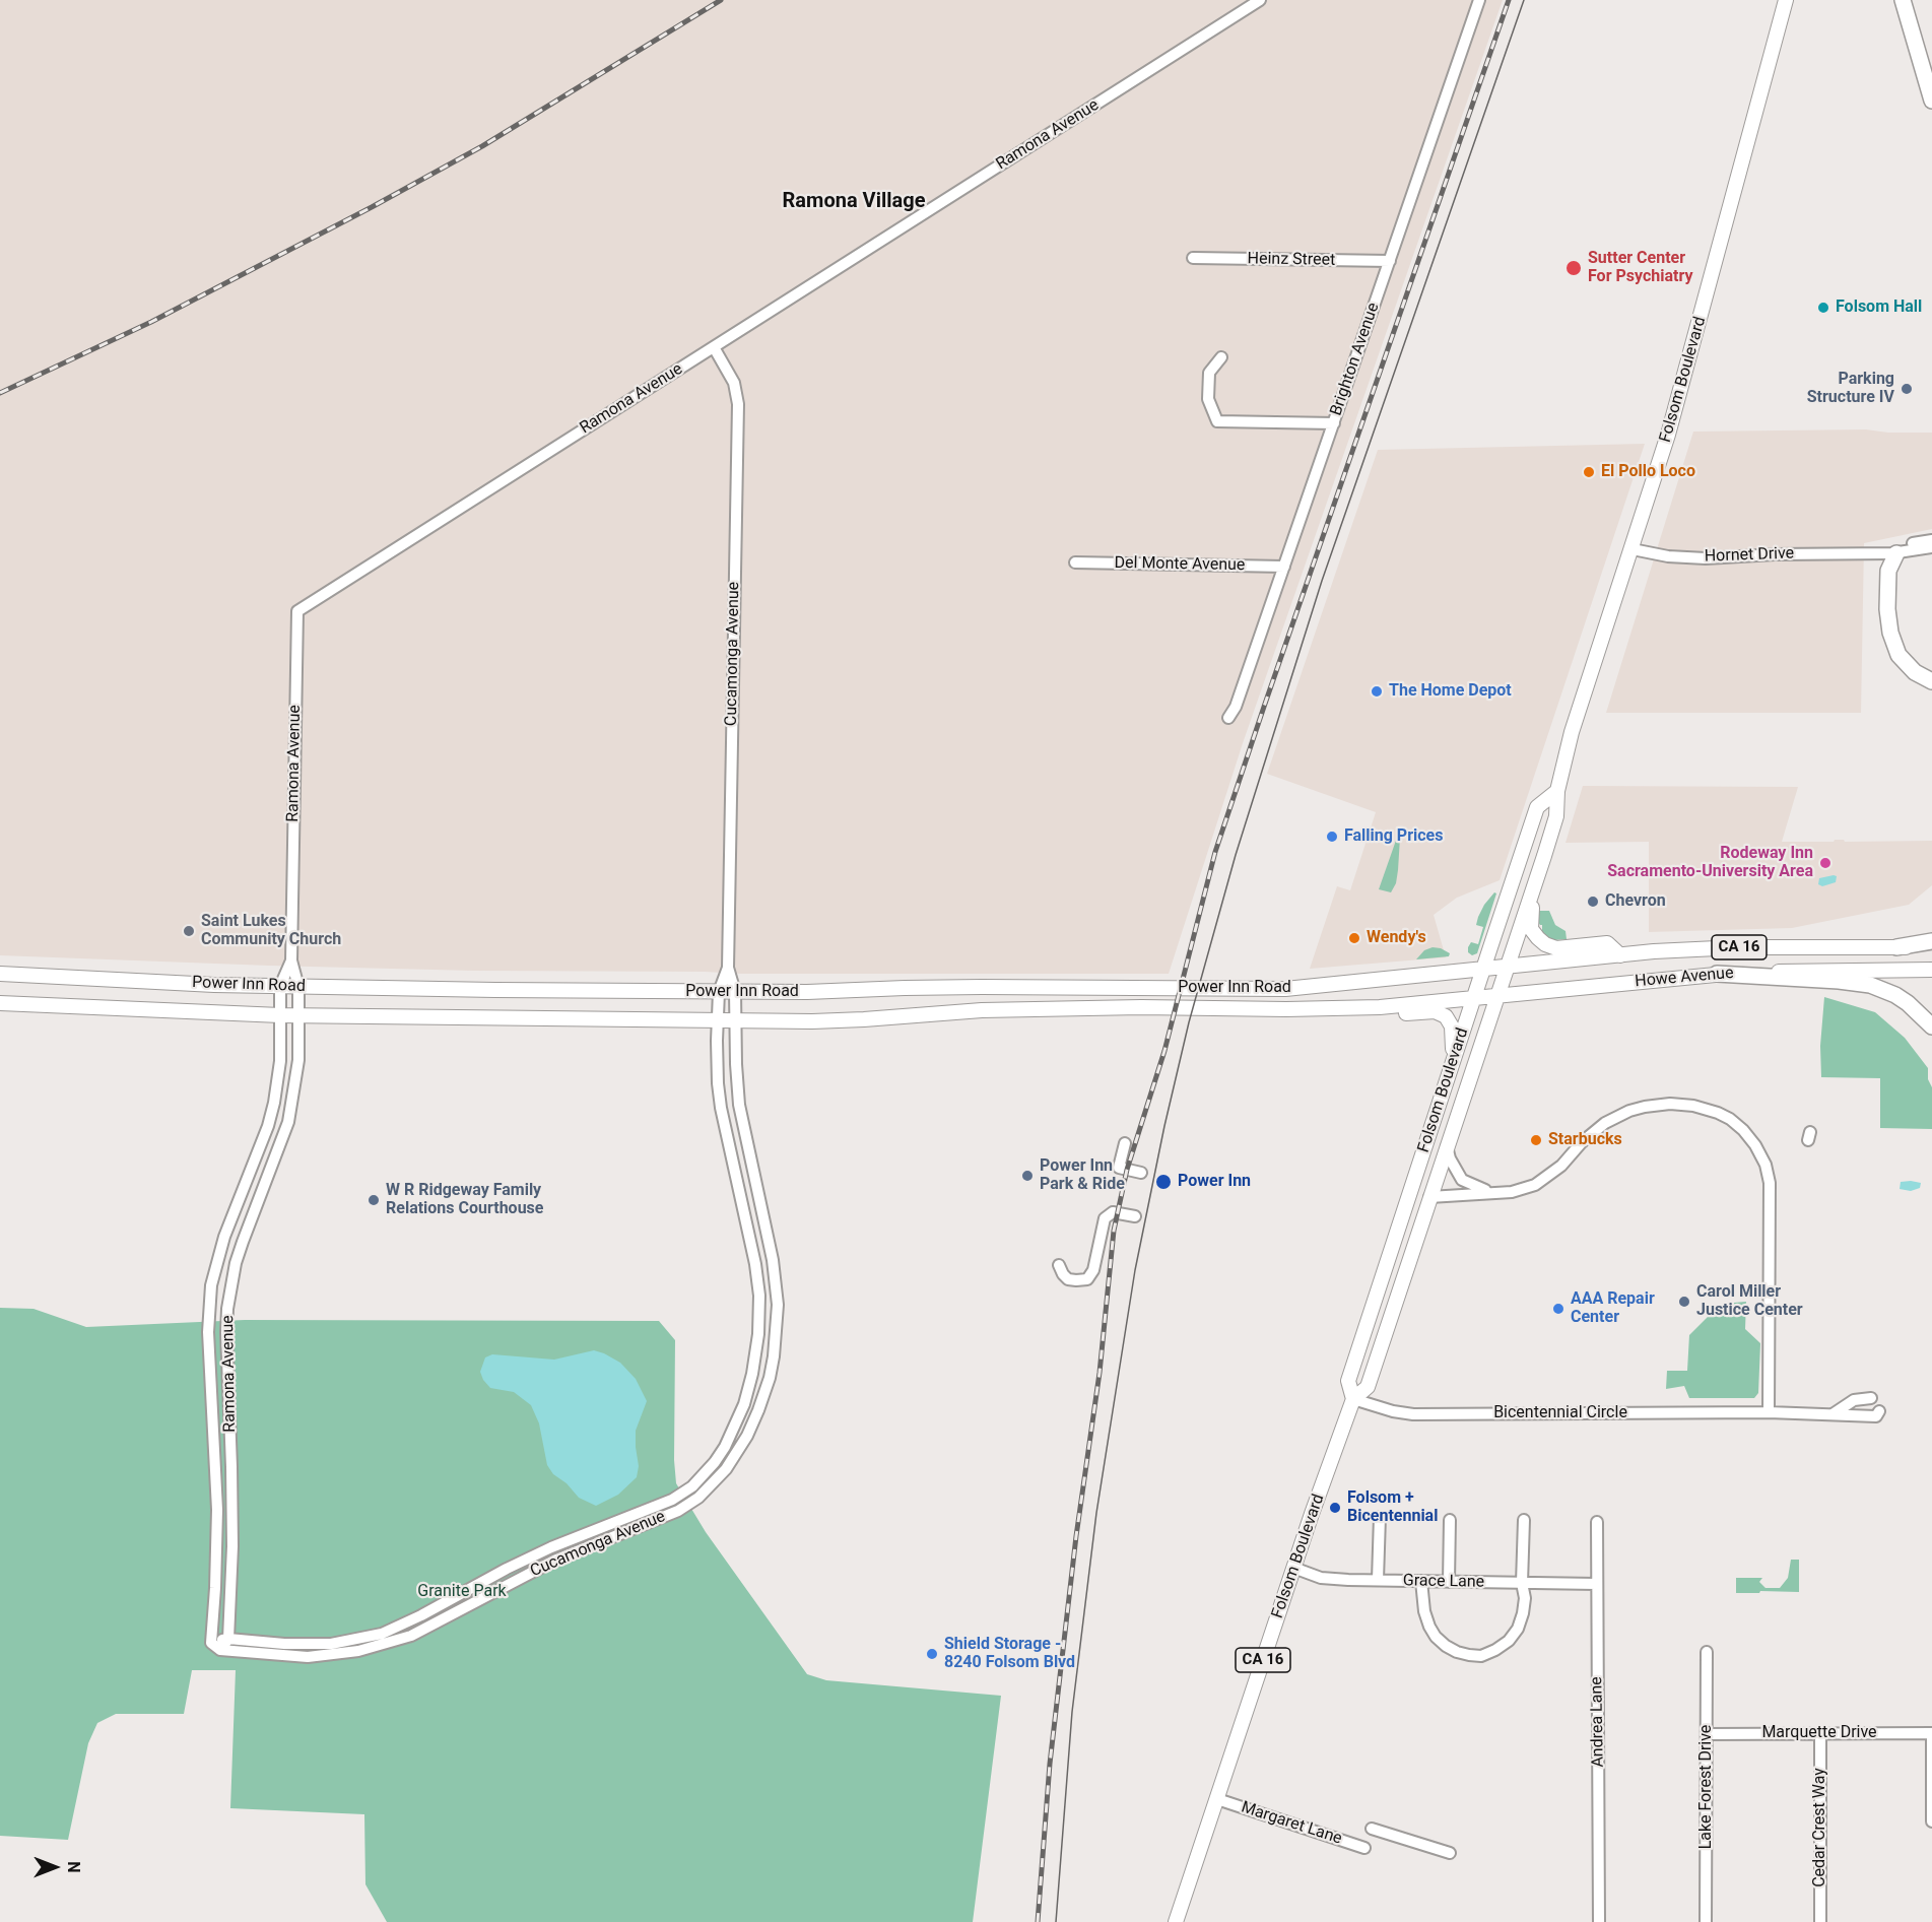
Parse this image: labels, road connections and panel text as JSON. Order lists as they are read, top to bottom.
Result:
{
  "streets": {
    "main road": [
      "Folsom Boulevard",
      "CA 16",
      "Howe Avenue",
      "Power Inn Road"
    ],
    "street": [
      "Ramona Avenue",
      "Heinz Street",
      "Brighton Avenue",
      "Hornet Drive",
      "Del Monte Avenue",
      "Cucamonga Avenue",
      "Bicentennial Circle",
      "Grace Lane",
      "Andrea Lane",
      "Marquette Drive",
      "Lake Forest Drive",
      "Margaret Lane",
      "Cedar Crest Way"
    ]
  },
  "crossings": [
    ["Ramona Avenue", "Cucamonga Avenue"],
    ["Ramona Avenue", "Power Inn Road"],
    ["Heinz Street", "Brighton Avenue"],
    ["Brighton Avenue", "Del Monte Avenue"],
    ["Folsom Boulevard", "Hornet Drive"],
    ["Folsom Boulevard", "Howe Avenue"],
    ["Folsom Boulevard", "Power Inn Road"],
    ["Folsom Boulevard", "Bicentennial Circle"],
    ["Folsom Boulevard", "Grace Lane"],
    ["Folsom Boulevard", "Margaret Lane"],
    ["Cucamonga Avenue", "Power Inn Road"],
    ["Howe Avenue", "Power Inn Road"],
    ["Grace Lane", "Andrea Lane"],
    ["Marquette Drive", "Lake Forest Drive"],
    ["Marquette Drive", "Cedar Crest Way"]
  ],
  "districts": ["Ramona Village"],
  "parks": ["Granite Park"],
  "places": [
    "Sutter Center For Psychiatry",
    "Folsom Hall",
    "Parking Structure IV",
    "El Pollo Loco",
    "The Home Depot",
    "Falling Prices",
    "Rodeway Inn Sacramento-University Area",
    "Chevron",
    "Saint Lukes Community Church",
    "Wendy's",
    "Starbucks",
    "Power Inn Park & Ride",
    "Power Inn",
    "W R Ridgeway Family Relations Courthouse",
    "Carol Miller Justice Center",
    "AAA Repair Center",
    "Folsom + Bicentennial",
    "Shield Storage - 8240 Folsom Blvd"
  ],
  "north": "right"
}
